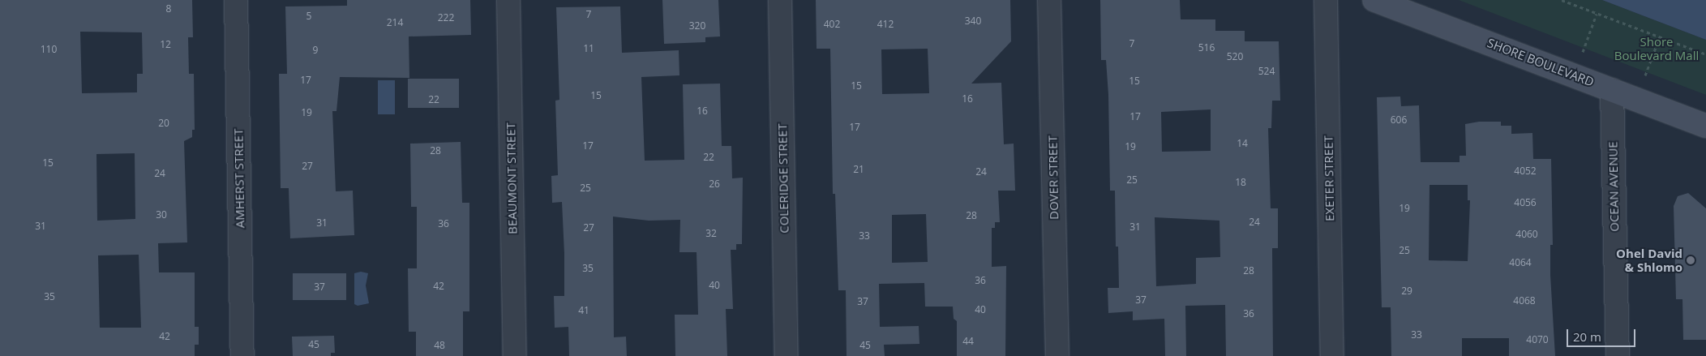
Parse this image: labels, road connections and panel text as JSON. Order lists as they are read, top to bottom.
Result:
{
  "streets": {
    "main road": ["SHORE BOULEVARD"],
    "street": [
      "DOVER STREET",
      "AMHERST STREET",
      "BEAUMONT STREET",
      "COLERIDGE STREET",
      "EXETER STREET",
      "OCEAN AVENUE"
    ]
  },
  "crossings": [
    ["SHORE BOULEVARD", "OCEAN AVENUE"]
  ],
  "parks": ["Shore Boulevard Mall"],
  "places": ["Ohel David & Shlomo"],
  "house_numbers": [
    "8",
    "7",
    "5",
    "222",
    "340",
    "214",
    "402",
    "412",
    "320",
    "7",
    "12",
    "516",
    "11",
    "110",
    "9",
    "520",
    "524",
    "17",
    "15",
    "15",
    "15",
    "16",
    "22",
    "16",
    "19",
    "17",
    "606",
    "20",
    "17",
    "14",
    "17",
    "19",
    "28",
    "22",
    "15",
    "27",
    "21",
    "4052",
    "24",
    "24",
    "25",
    "18",
    "26",
    "25",
    "4056",
    "19",
    "30",
    "28",
    "24",
    "31",
    "36",
    "31",
    "31",
    "27",
    "32",
    "4060",
    "33",
    "25",
    "4064",
    "35",
    "28",
    "36",
    "40",
    "42",
    "37",
    "29",
    "35",
    "37",
    "4068",
    "37",
    "40",
    "41",
    "36",
    "33",
    "42",
    "4070",
    "44",
    "45",
    "48",
    "45"
  ],
  "scale_bar": "20 m"
}
